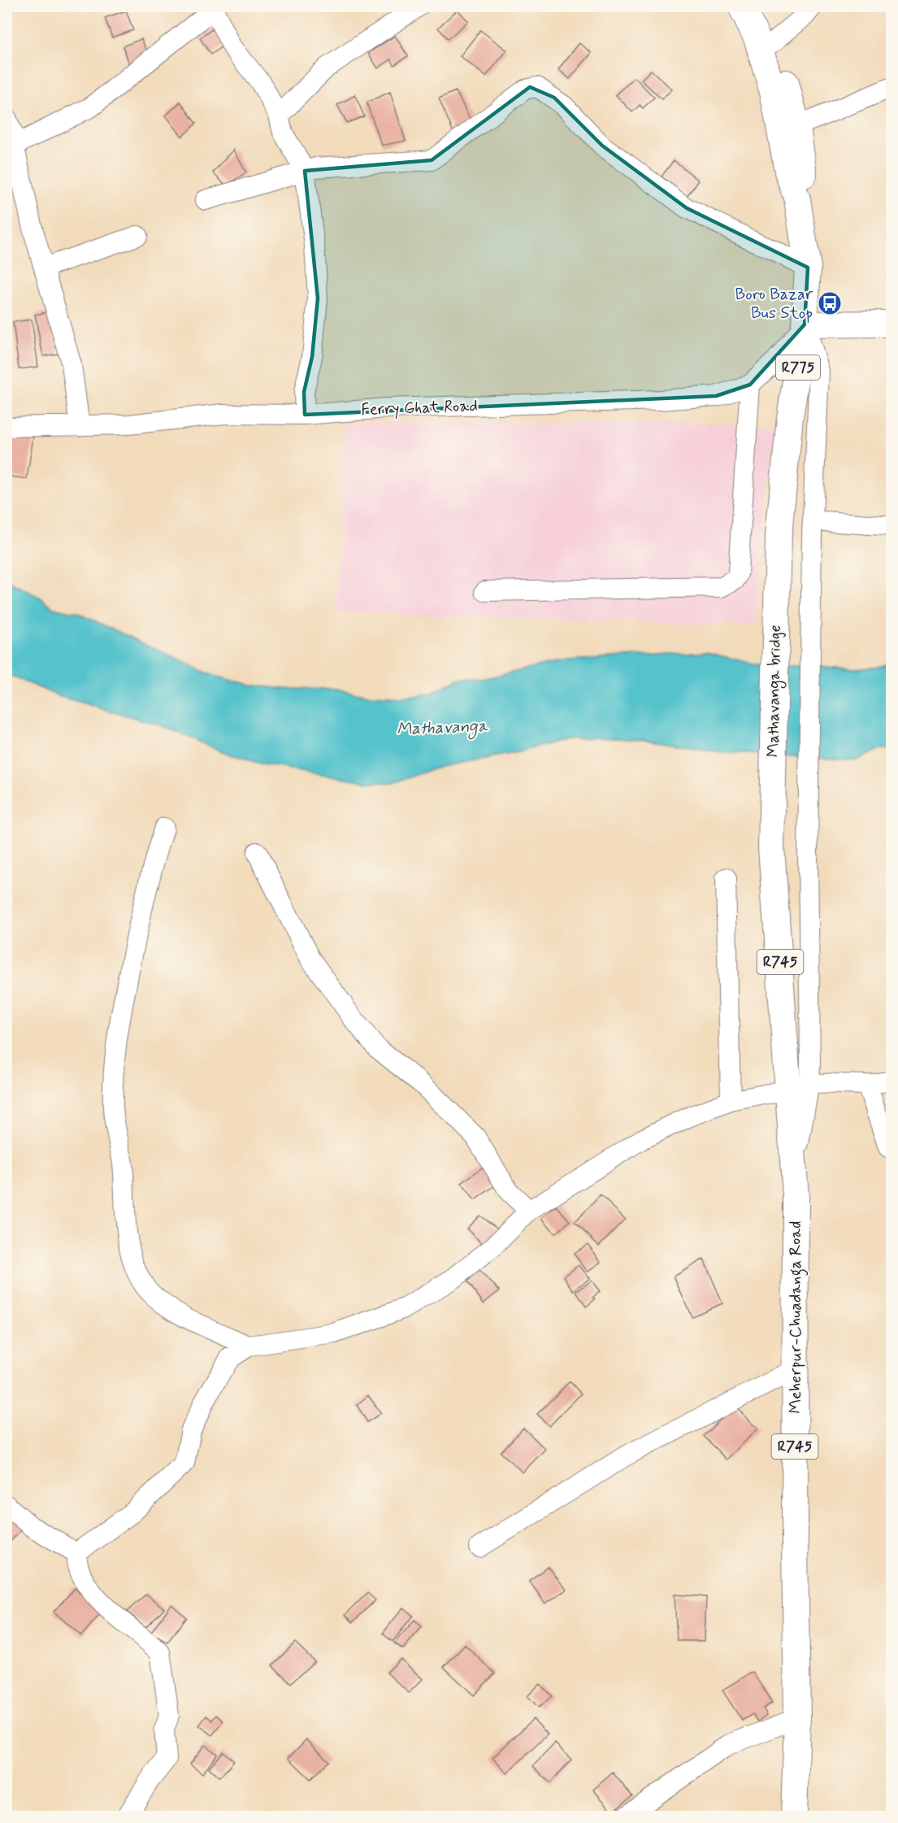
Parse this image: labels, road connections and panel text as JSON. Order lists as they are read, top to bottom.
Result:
{
  "streets": {
    "main road": [
      "R775",
      "Mathavanga bridge",
      "R745",
      "Meherpur-Chuadanga Road"
    ],
    "street": ["Ferry Ghat Road"]
  },
  "crossings": [
    ["R775", "Ferry Ghat Road"],
    ["R775", "Mathavanga bridge"],
    ["Ferry Ghat Road", "Mathavanga bridge"],
    ["Mathavanga bridge", "Meherpur-Chuadanga Road"]
  ],
  "water": ["Mathavanga"],
  "places": {
    "bus stop": ["Boro Bazar Bus Stop"]
  }
}
